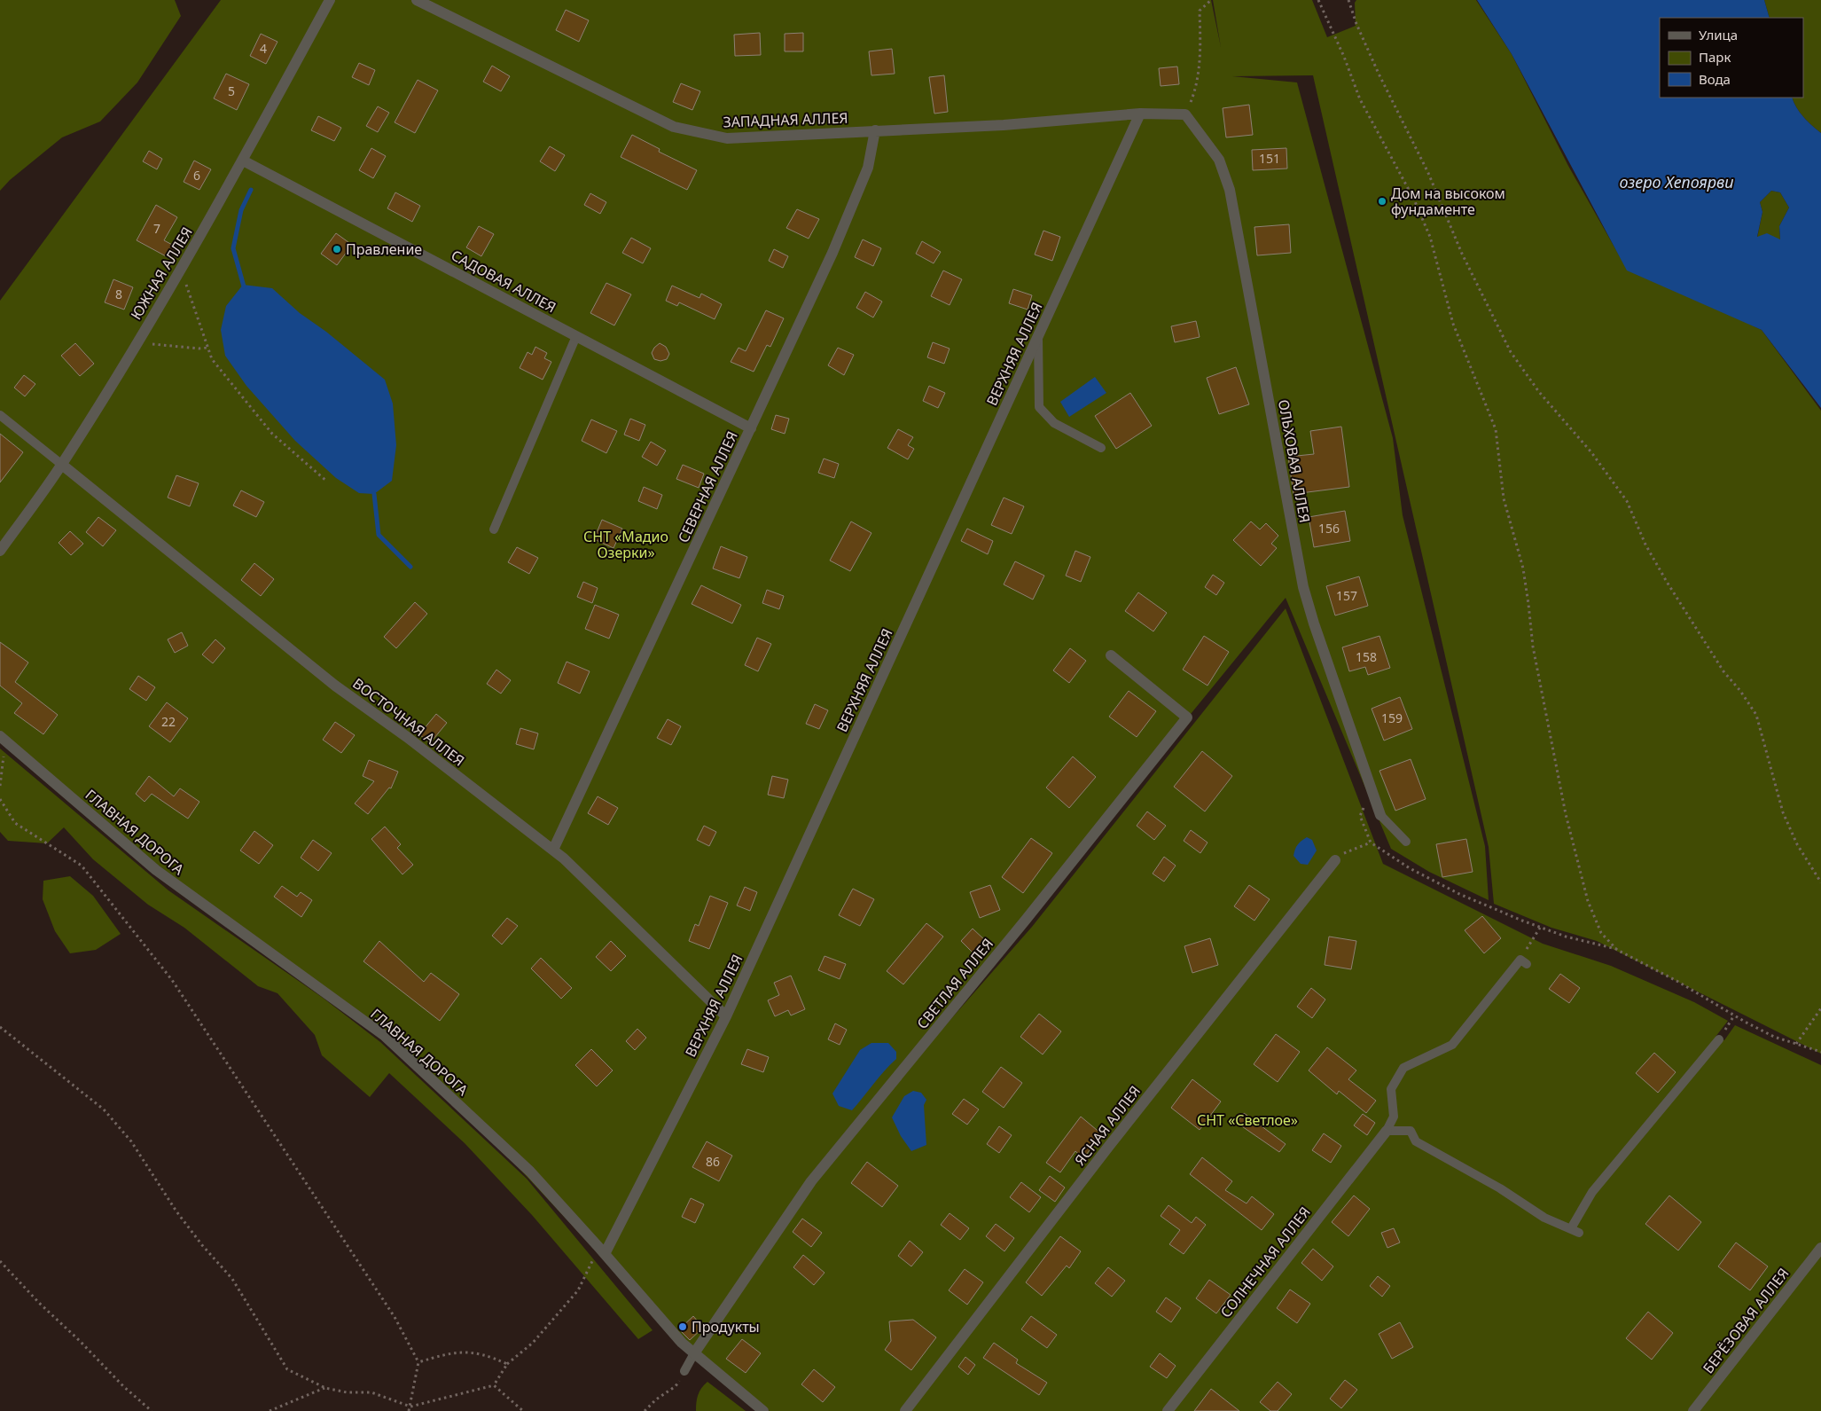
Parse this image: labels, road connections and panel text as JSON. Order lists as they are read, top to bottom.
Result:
{
  "streets": {
    "street": [
      "ЗАПАДНАЯ АЛЛЕЯ",
      "ЮЖНАЯ АЛЛЕЯ",
      "САДОВАЯ АЛЛЕЯ",
      "ВЕРХНЯЯ АЛЛЕЯ",
      "ОЛЬХОВАЯ АЛЛЕЯ",
      "СЕВЕРНАЯ АЛЛЕЯ",
      "ВОСТОЧНАЯ АЛЛЕЯ",
      "ГЛАВНАЯ ДОРОГА",
      "СВЕТЛАЯ АЛЛЕЯ",
      "ЯСНАЯ АЛЛЕЯ",
      "СОЛНЕЧНАЯ АЛЛЕЯ",
      "БЕРЁЗОВАЯ АЛЛЕЯ"
    ]
  },
  "crossings": [
    ["ЗАПАДНАЯ АЛЛЕЯ", "ВЕРХНЯЯ АЛЛЕЯ"],
    ["ЗАПАДНАЯ АЛЛЕЯ", "ОЛЬХОВАЯ АЛЛЕЯ"],
    ["ЗАПАДНАЯ АЛЛЕЯ", "СЕВЕРНАЯ АЛЛЕЯ"],
    ["ЮЖНАЯ АЛЛЕЯ", "САДОВАЯ АЛЛЕЯ"],
    ["ЮЖНАЯ АЛЛЕЯ", "ВОСТОЧНАЯ АЛЛЕЯ"],
    ["САДОВАЯ АЛЛЕЯ", "СЕВЕРНАЯ АЛЛЕЯ"],
    ["ВЕРХНЯЯ АЛЛЕЯ", "ВОСТОЧНАЯ АЛЛЕЯ"],
    ["ВЕРХНЯЯ АЛЛЕЯ", "ГЛАВНАЯ ДОРОГА"],
    ["СЕВЕРНАЯ АЛЛЕЯ", "ВОСТОЧНАЯ АЛЛЕЯ"],
    ["ГЛАВНАЯ ДОРОГА", "СВЕТЛАЯ АЛЛЕЯ"]
  ],
  "water": ["озеро Хепоярви"],
  "parks": ["СНТ «Мадио Озерки»", "СНТ «Светлое»"],
  "places": ["Дом на высоком фундаменте", "Правление", "Продукты"],
  "house_numbers": [
    "4",
    "5",
    "151",
    "6",
    "7",
    "8",
    "156",
    "157",
    "158",
    "159",
    "22",
    "86"
  ],
  "legend": ["Улица", "Парк", "Вода"]
}
